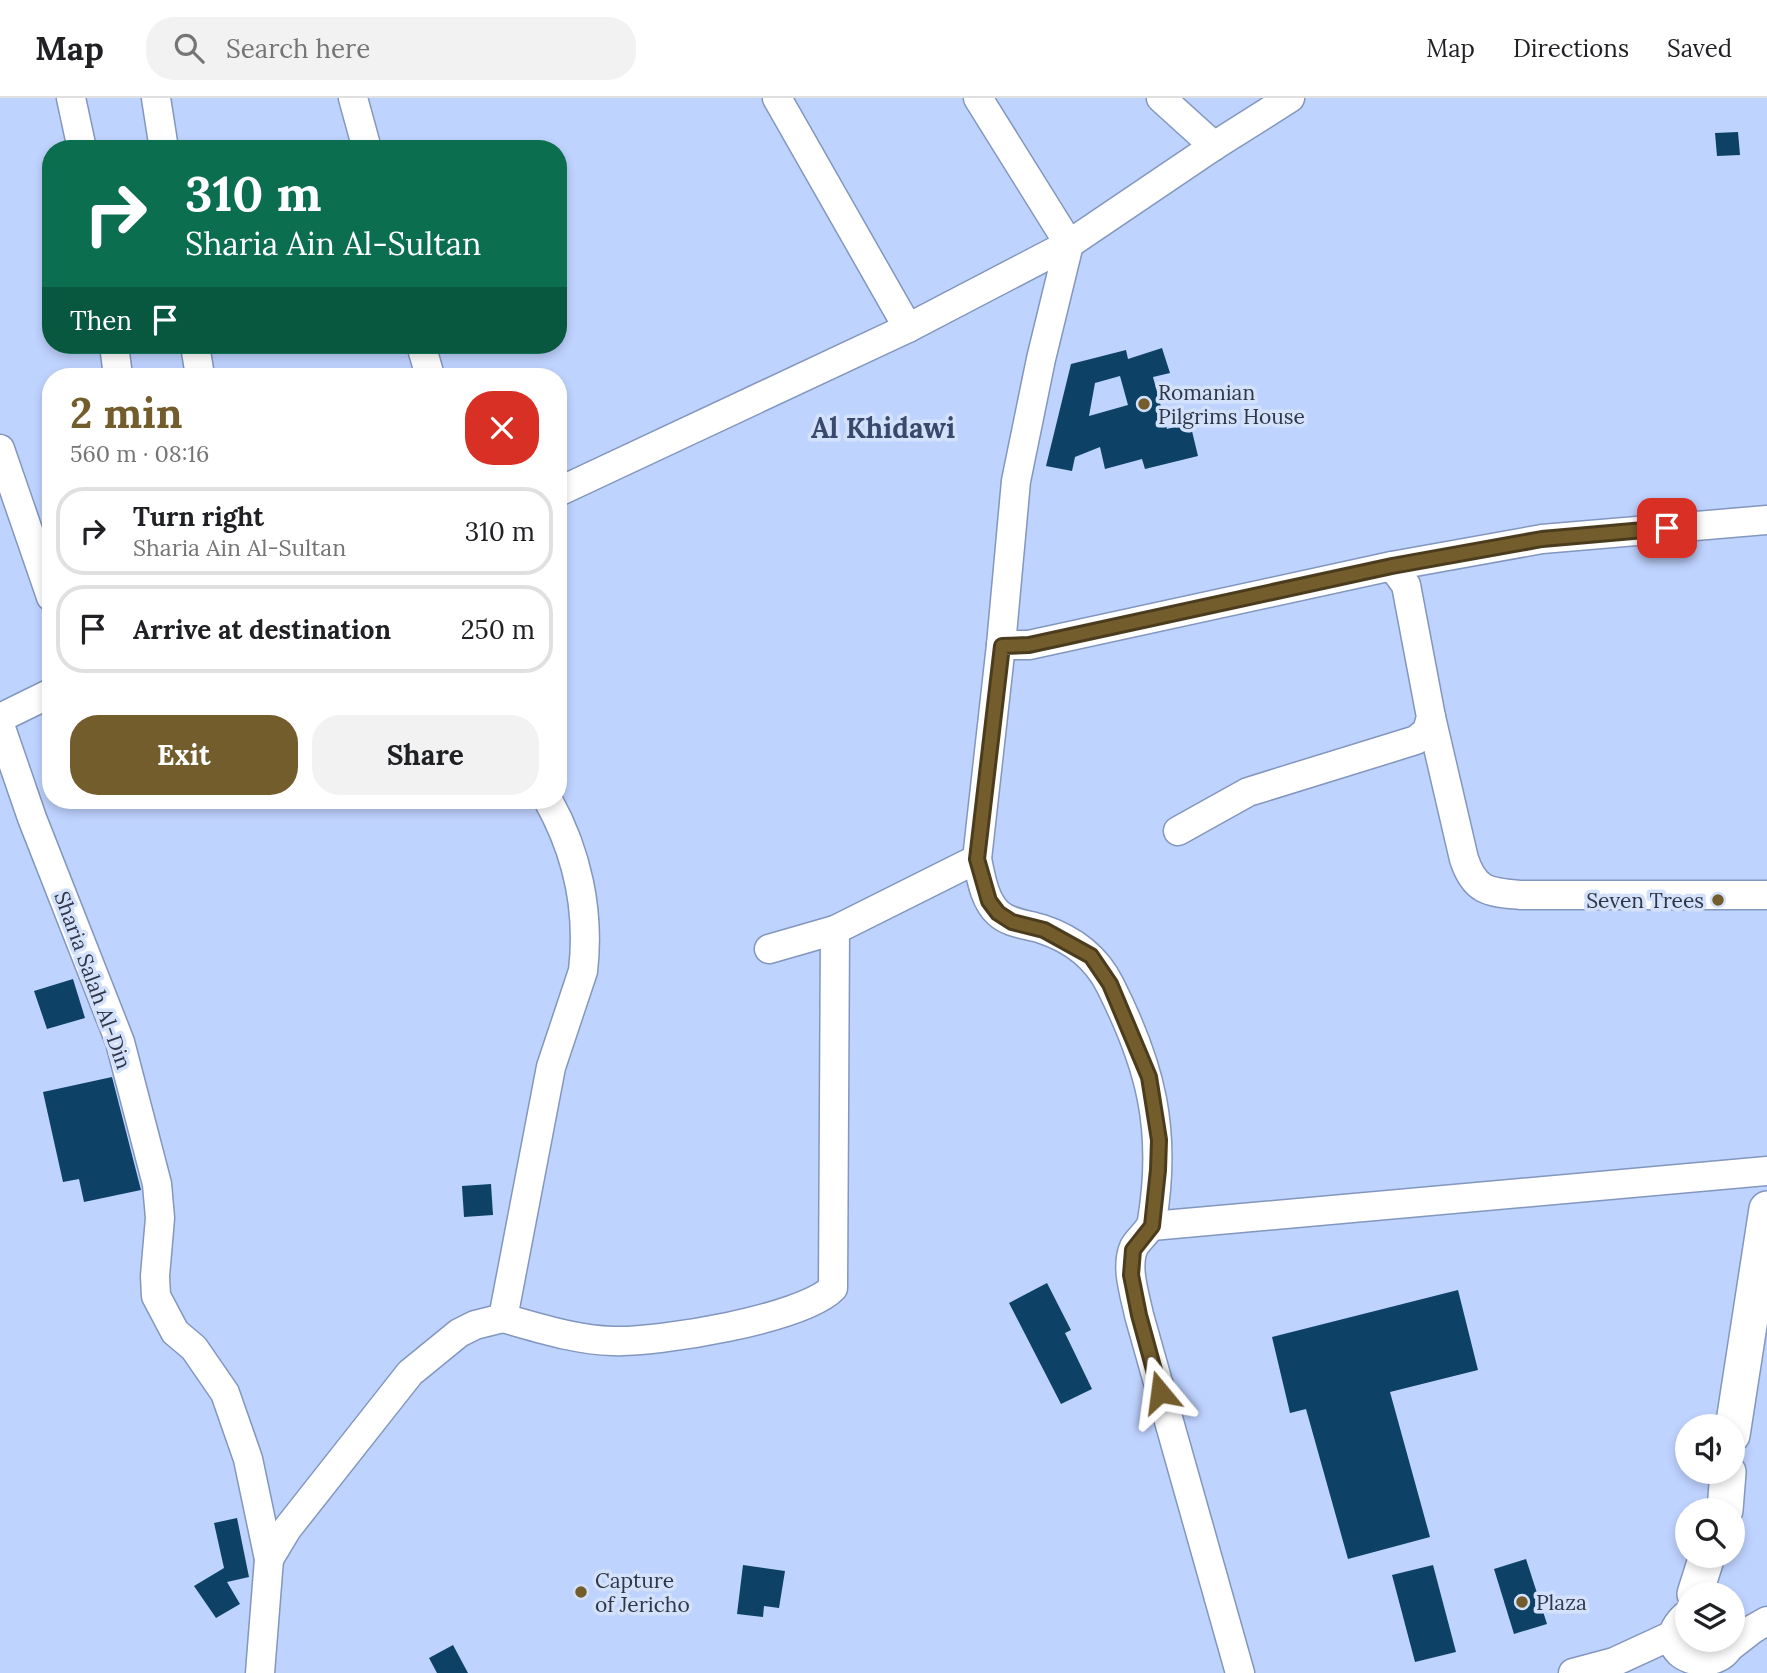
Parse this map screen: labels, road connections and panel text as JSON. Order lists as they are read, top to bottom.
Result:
{
  "streets": {
    "street": ["Sharia Salah Al-Din"]
  },
  "districts": ["Al Khidawi"],
  "places": [
    "Romanian Pilgrims House",
    "Seven Trees",
    "Capture of Jericho",
    "Plaza"
  ],
  "page": {
    "header": "Map",
    "search": "Search here",
    "nav": ["Map", "Directions", "Saved"],
    "turn": ["310 m", "Sharia Ain Al-Sultan"],
    "then": "Then",
    "heading": ["2 min", "560 m · 08:16"],
    "list": [
      {
        "name": "Turn right",
        "note": "Sharia Ain Al-Sultan",
        "value": "310 m"
      },
      {
        "name": "Arrive at destination",
        "value": "250 m"
      }
    ],
    "buttons": ["Exit", "Share"]
  }
}
